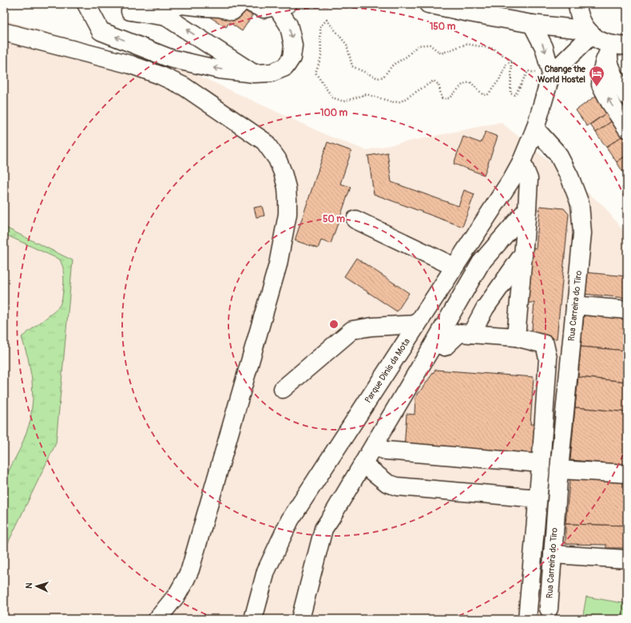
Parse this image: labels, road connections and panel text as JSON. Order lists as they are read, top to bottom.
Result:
{
  "streets": {
    "street": ["Rua Carreira do Tiro", "Parque Dinis da Mota"]
  },
  "crossings": [
    ["Rua Carreira do Tiro", "Parque Dinis da Mota"]
  ],
  "places": {
    "hotel": ["Change the World Hostel"]
  },
  "north": "left",
  "rings": ["150 m", "100 m", "50 m"]
}
